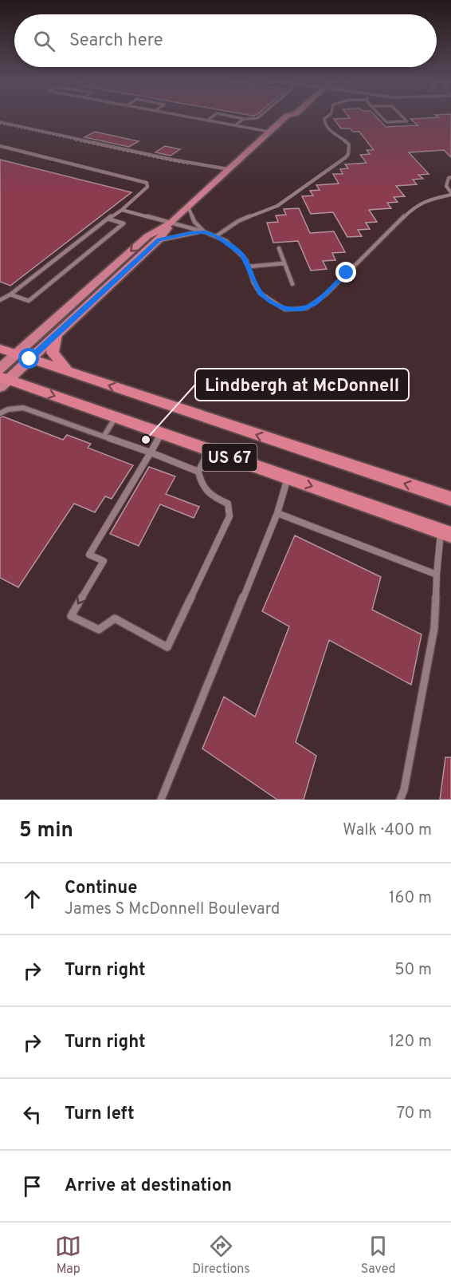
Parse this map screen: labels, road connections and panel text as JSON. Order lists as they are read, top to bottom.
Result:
{
  "streets": {
    "highway": ["US 67"]
  },
  "places": ["Lindbergh at McDonnell"],
  "page": {
    "search": "Search here",
    "heading": ["5 min", "Walk · 400 m"],
    "list": [
      ["Continue", "James S McDonnell Boulevard", "160 m"],
      ["Turn right", "50 m"],
      ["Turn right", "120 m"],
      ["Turn left", "70 m"],
      "Arrive at destination"
    ],
    "nav": ["Map", "Directions", "Saved"]
  }
}
